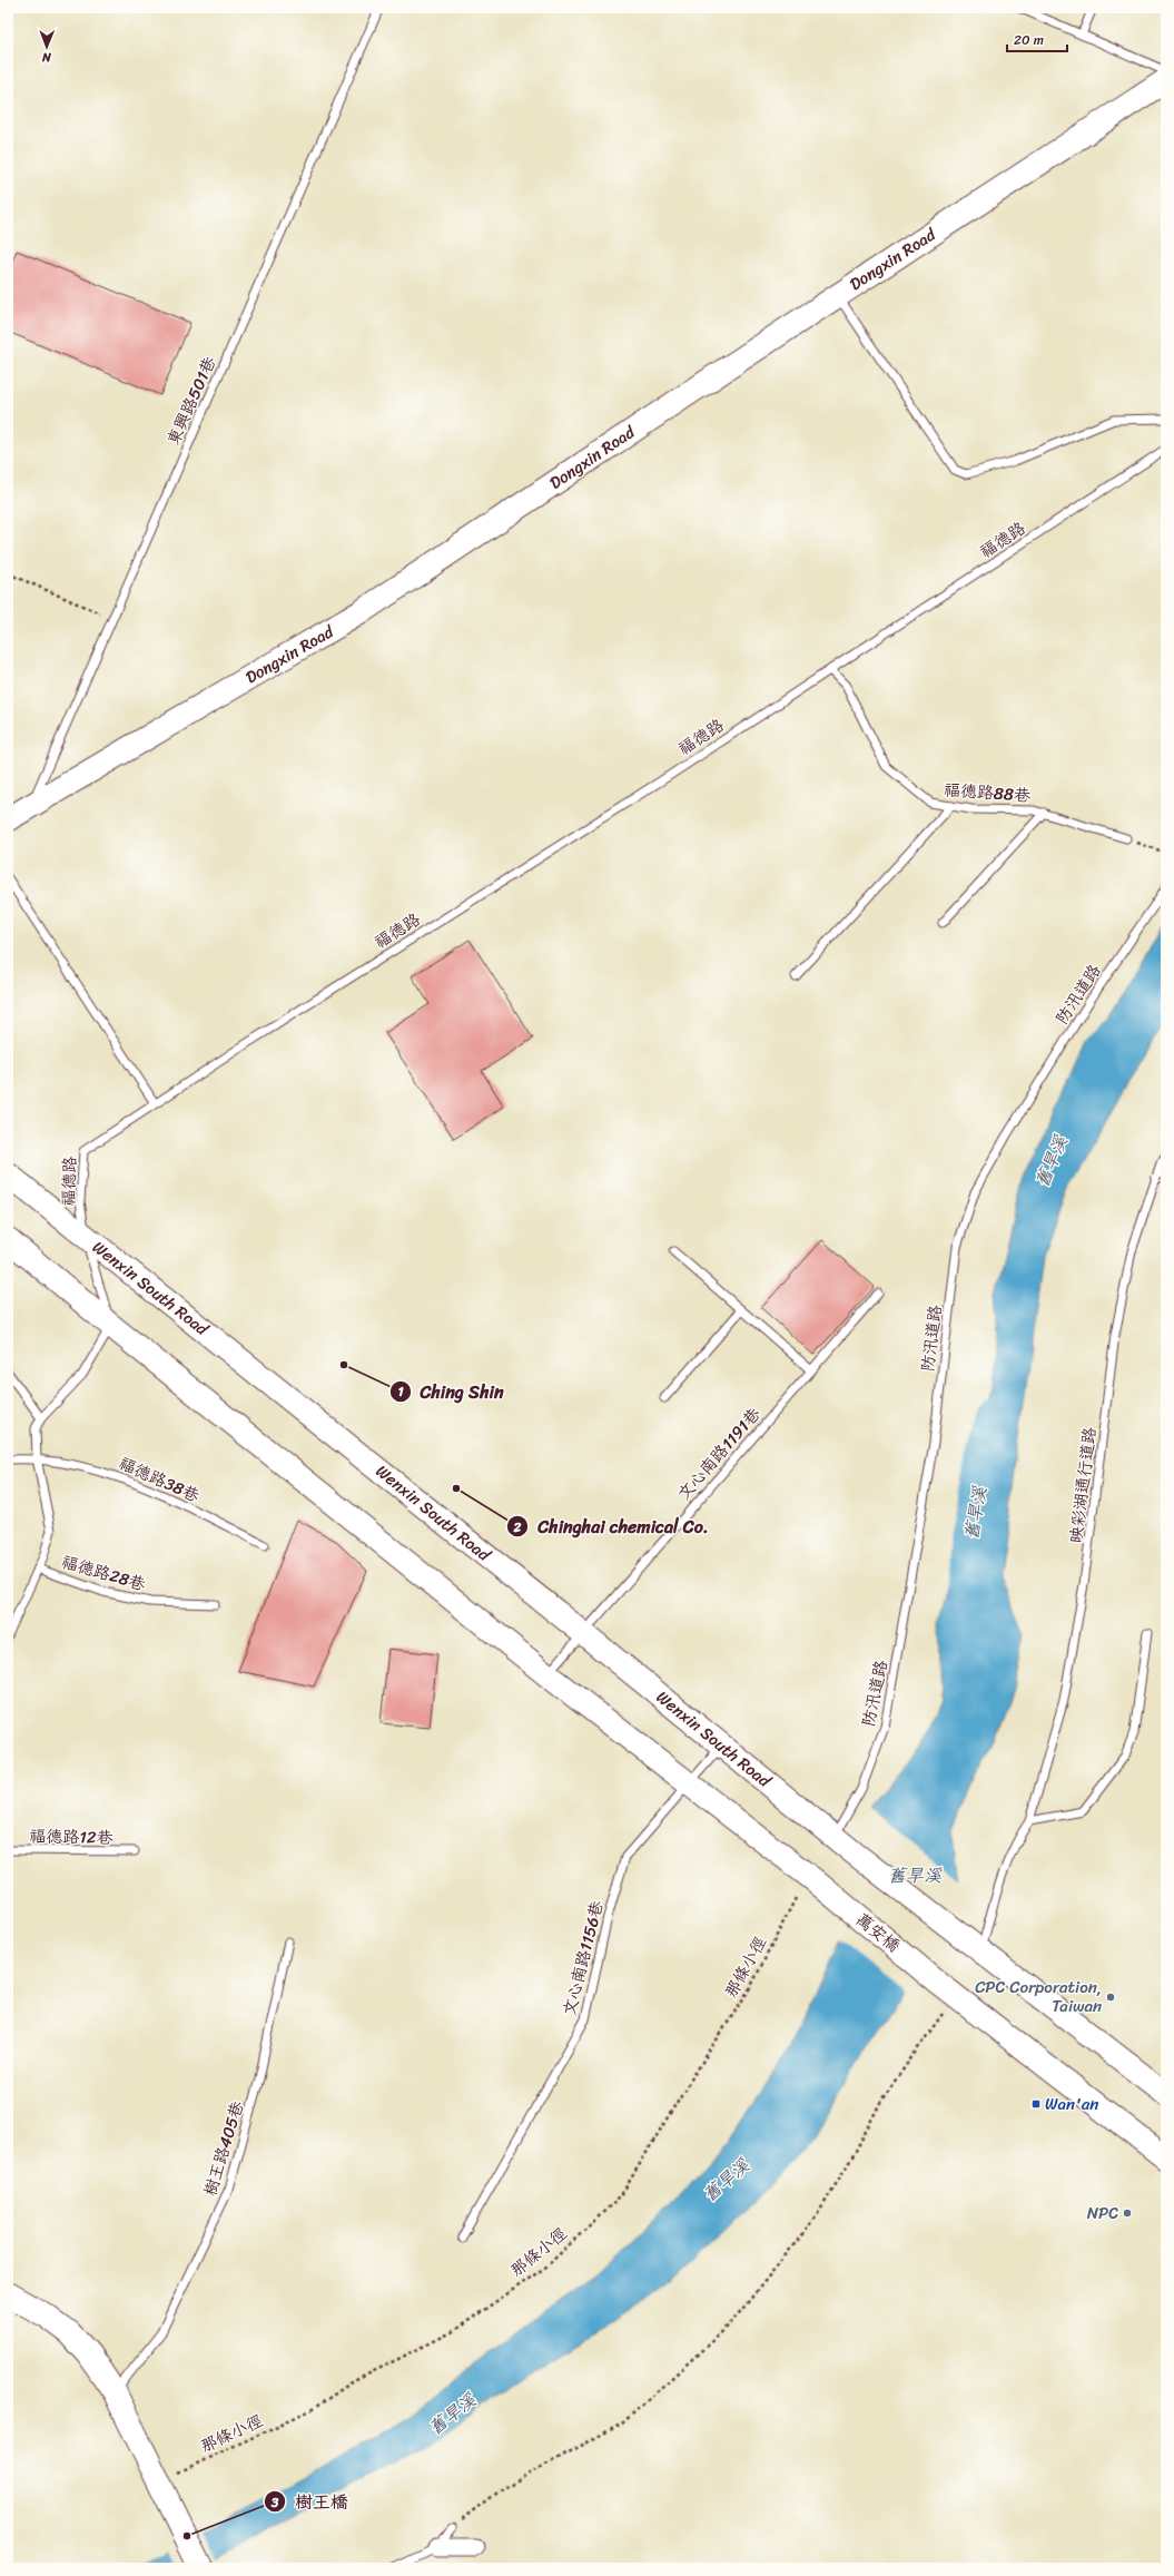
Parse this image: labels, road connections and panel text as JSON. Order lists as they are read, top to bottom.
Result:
{
  "streets": {
    "main road": ["Dongxin Road", "Wenxin South Road", "萬安橋"],
    "lane": [
      "東興路501巷",
      "福德路",
      "福德路88巷",
      "防汛道路",
      "文心南路1191巷",
      "福德路38巷",
      "映彩湖通行道路",
      "福德路28巷",
      "福德路12巷",
      "文心南路1156巷",
      "樹王路405巷"
    ],
    "path": ["那條小徑"]
  },
  "crossings": [
    ["Dongxin Road", "東興路501巷"],
    ["福德路", "福德路88巷"],
    ["福德路", "Wenxin South Road"],
    ["防汛道路", "Wenxin South Road"],
    ["Wenxin South Road", "文心南路1191巷"],
    ["Wenxin South Road", "映彩湖通行道路"],
    ["Wenxin South Road", "文心南路1156巷"],
    ["萬安橋", "文心南路1156巷"]
  ],
  "water": ["舊旱溪"],
  "places": {
    "other": [
      "Ching Shin",
      "Chinghai chemical Co.",
      "CPC Corporation, Taiwan",
      "NPC",
      "樹王橋"
    ],
    "transit": ["Wan'an"]
  },
  "scale_bar": "20 m",
  "north": "bottom"
}
